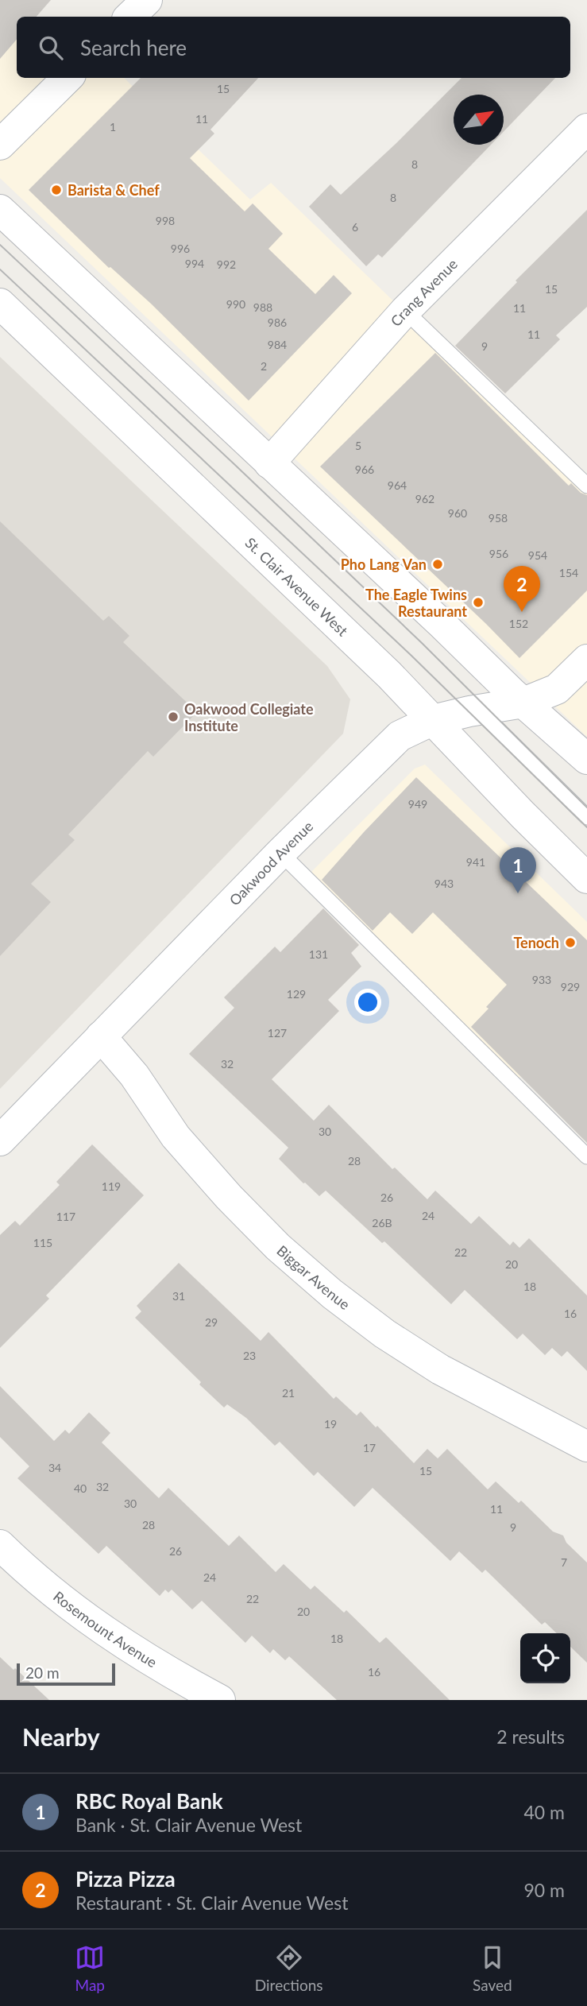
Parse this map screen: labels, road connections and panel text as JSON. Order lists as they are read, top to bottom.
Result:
{
  "streets": {
    "street": [
      "Crang Avenue",
      "St. Clair Avenue West",
      "Oakwood Avenue",
      "Biggar Avenue",
      "Rosemount Avenue"
    ]
  },
  "crossings": [
    ["St. Clair Avenue West", "Oakwood Avenue"],
    ["Oakwood Avenue", "Biggar Avenue"]
  ],
  "places": [
    "Barista & Chef",
    "Pho Lang Van",
    "The Eagle Twins Restaurant",
    "Oakwood Collegiate Institute",
    "Tenoch"
  ],
  "house_numbers": [
    "15",
    "11",
    "1",
    "8",
    "8",
    "998",
    "6",
    "996",
    "994",
    "992",
    "15",
    "990",
    "988",
    "11",
    "986",
    "11",
    "984",
    "9",
    "2",
    "5",
    "966",
    "964",
    "962",
    "960",
    "958",
    "956",
    "954",
    "154",
    "152",
    "949",
    "941",
    "943",
    "131",
    "933",
    "929",
    "129",
    "127",
    "32",
    "30",
    "28",
    "119",
    "26",
    "24",
    "117",
    "26B",
    "115",
    "22",
    "20",
    "18",
    "31",
    "16",
    "29",
    "23",
    "21",
    "19",
    "17",
    "34",
    "15",
    "32",
    "40",
    "30",
    "11",
    "28",
    "9",
    "26",
    "7",
    "24",
    "22",
    "20",
    "18",
    "16"
  ],
  "scale_bar": "20 m",
  "north": "top right",
  "page": {
    "search": "Search here",
    "pins": ["2", "1"],
    "scale": "20 m",
    "heading": ["Nearby", "2 results"],
    "list": [
      {
        "mark": "1",
        "name": "RBC Royal Bank",
        "note": "Bank · St. Clair Avenue West",
        "value": "40 m"
      },
      {
        "mark": "2",
        "name": "Pizza Pizza",
        "note": "Restaurant · St. Clair Avenue West",
        "value": "90 m"
      }
    ],
    "nav": ["Map", "Directions", "Saved"]
  }
}
